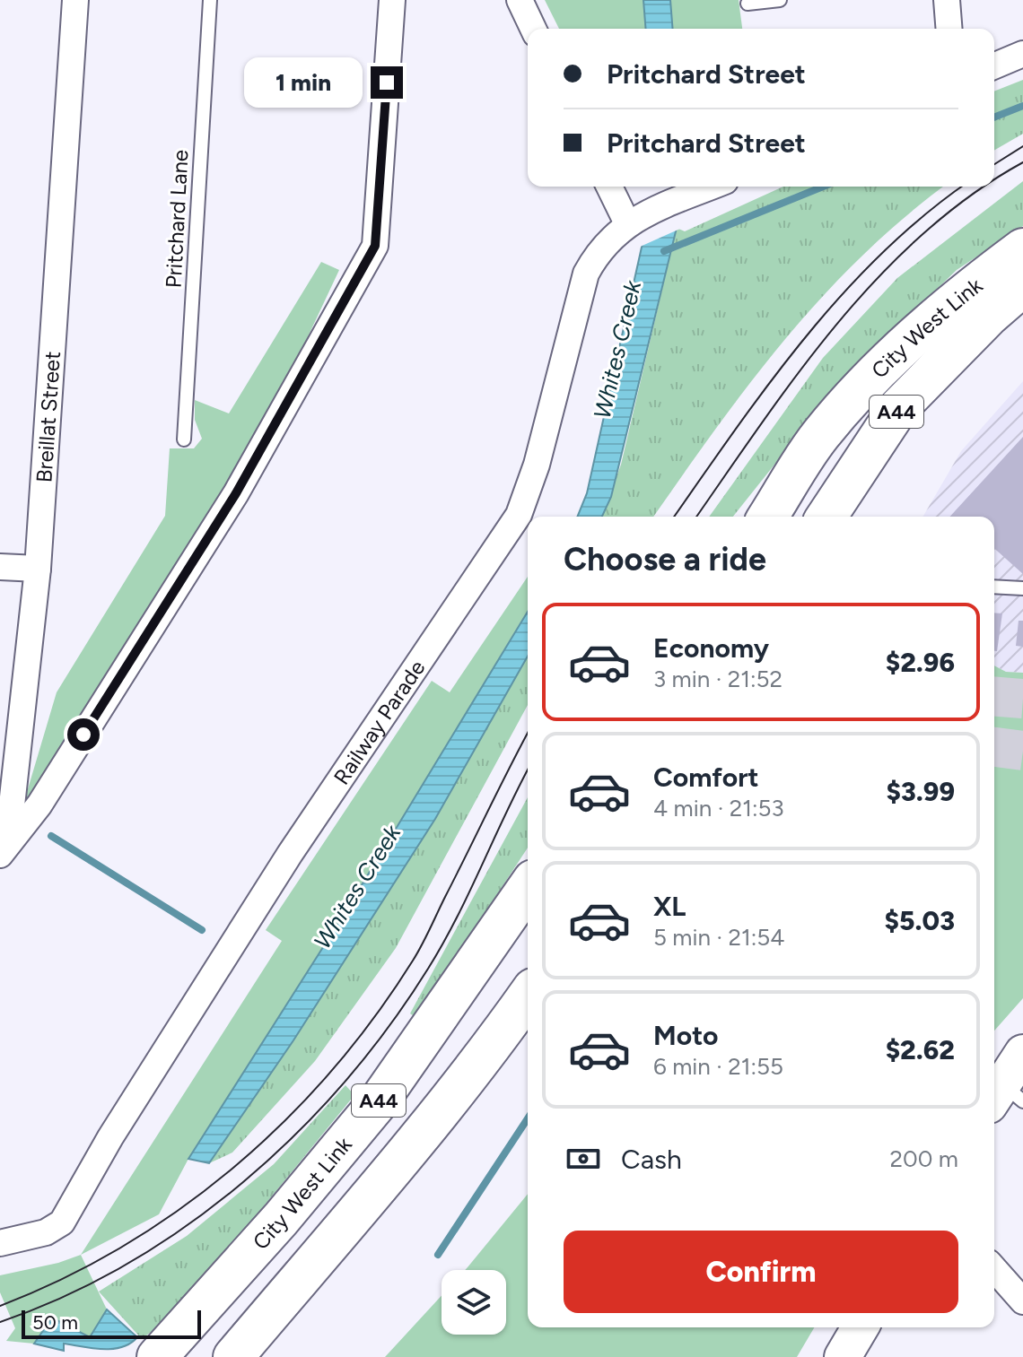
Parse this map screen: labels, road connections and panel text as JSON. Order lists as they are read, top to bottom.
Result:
{
  "streets": {
    "highway": ["City West Link", "A44"],
    "street": ["Breillat Street", "Railway Parade"],
    "lane": ["Pritchard Lane"]
  },
  "water": ["Whites Creek"],
  "scale_bar": "50 m",
  "page": {
    "banner": ["Pritchard Street", "Pritchard Street"],
    "bubble": "1 min",
    "heading": "Choose a ride",
    "list": [
      {
        "name": "Economy",
        "note": "3 min · 21:52",
        "value": "$2.96"
      },
      {
        "name": "Comfort",
        "note": "4 min · 21:53",
        "value": "$3.99"
      },
      {
        "name": "XL",
        "note": "5 min · 21:54",
        "value": "$5.03"
      },
      {
        "name": "Moto",
        "note": "6 min · 21:55",
        "value": "$2.62"
      }
    ],
    "pay": ["Cash", "200 m"],
    "buttons": "Confirm",
    "scale": "50 m"
  }
}
